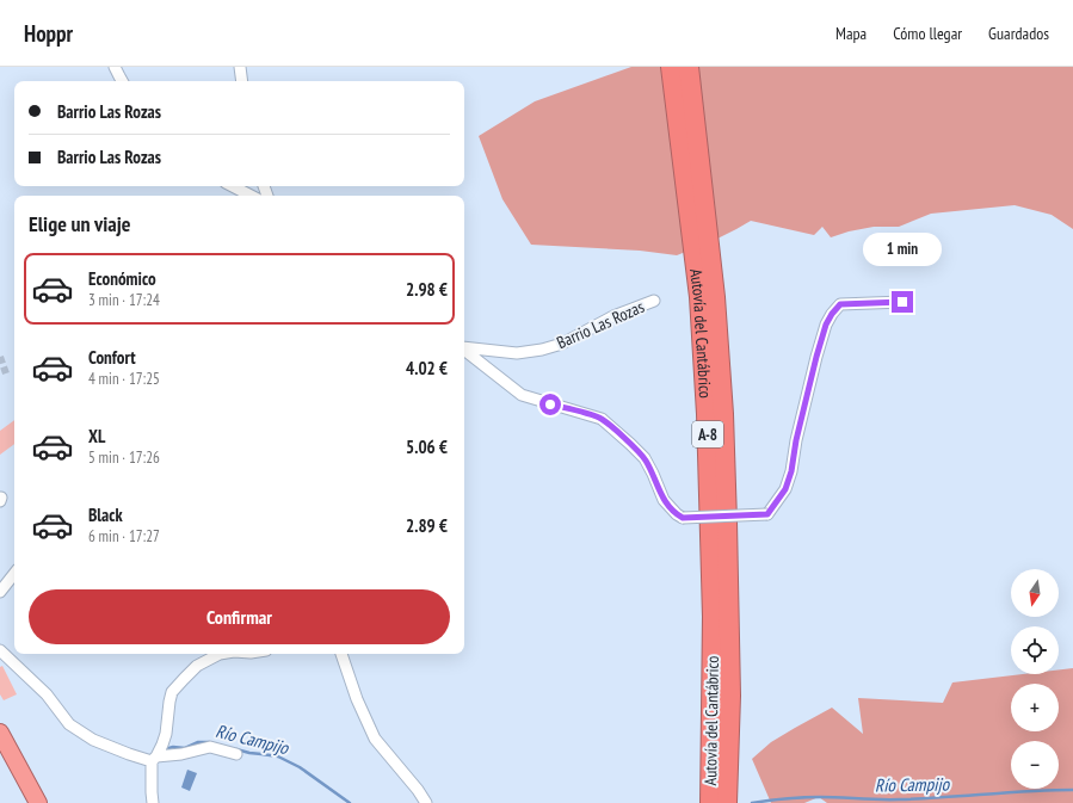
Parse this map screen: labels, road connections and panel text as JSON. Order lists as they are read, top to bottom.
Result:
{
  "streets": {
    "highway": ["Autovía del Cantábrico", "A-8"],
    "street": ["Barrio Las Rozas"]
  },
  "water": ["Río Campijo"],
  "north": "bottom",
  "page": {
    "header": "Hoppr",
    "nav": ["Mapa", "Cómo llegar", "Guardados"],
    "banner": ["Barrio Las Rozas", "Barrio Las Rozas"],
    "heading": "Elige un viaje",
    "bubble": "1 min",
    "list": [
      {
        "name": "Económico",
        "note": "3 min · 17:24",
        "value": "2.98 €"
      },
      {
        "name": "Confort",
        "note": "4 min · 17:25",
        "value": "4.02 €"
      },
      {
        "name": "XL",
        "note": "5 min · 17:26",
        "value": "5.06 €"
      },
      {
        "name": "Black",
        "note": "6 min · 17:27",
        "value": "2.89 €"
      }
    ],
    "map_buttons": ["+", "−"],
    "buttons": "Confirmar"
  }
}
